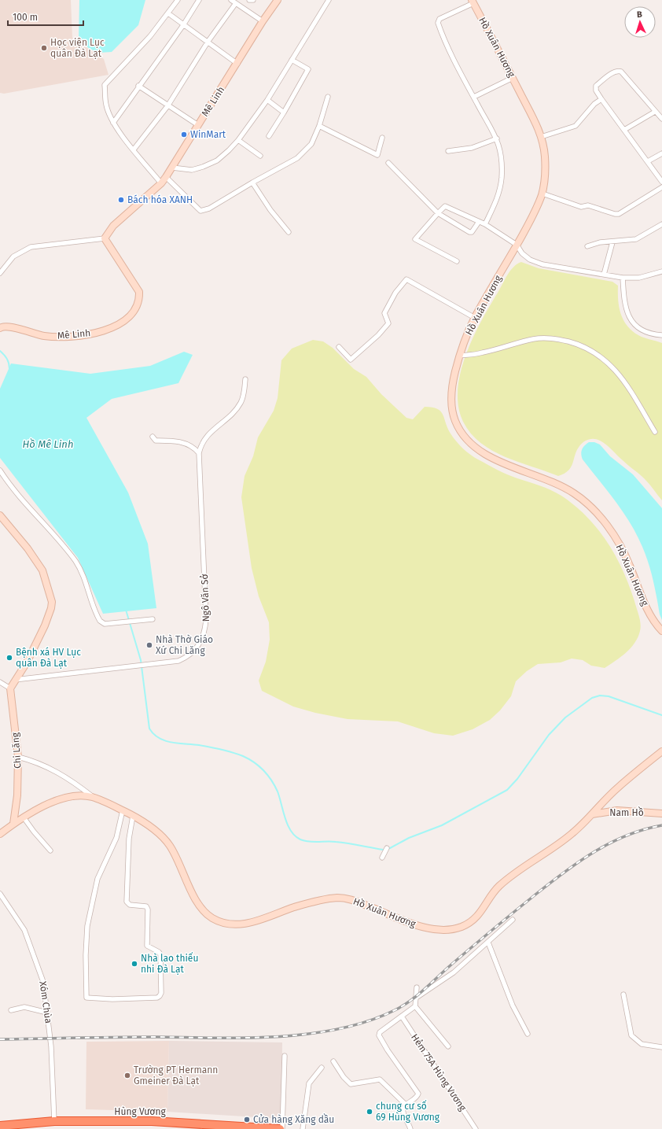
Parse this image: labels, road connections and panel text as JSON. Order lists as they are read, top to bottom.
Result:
{
  "streets": {
    "highway": ["Hùng Vương"],
    "main road": [
      "Hồ Xuân Hương",
      "Mê Linh",
      "Chi Lăng",
      "Nam Hồ"
    ],
    "street": ["Ngô Văn Sở", "Xóm Chùa", "Hẻm 75A Hùng Vương"]
  },
  "crossings": [
    ["Hồ Xuân Hương", "Chi Lăng"],
    ["Hồ Xuân Hương", "Nam Hồ"],
    ["Xóm Chùa", "Hùng Vương"]
  ],
  "water": ["Hồ Mê Linh"],
  "places": [
    "Học viện Lục quân Đà Lạt",
    "WinMart",
    "Bách hóa XANH",
    "Nhà Thờ Giáo Xứ Chi Lăng",
    "Bệnh xá HV Lục quân Đà Lạt",
    "Nhà lao thiếu nhi Đà Lạt",
    "Trường PT Hermann Gmeiner Đà Lạt",
    "chung cư số 69 Hùng Vương",
    "Cửa hàng Xăng dầu"
  ],
  "scale_bar": "100 m",
  "north": "top"
}
